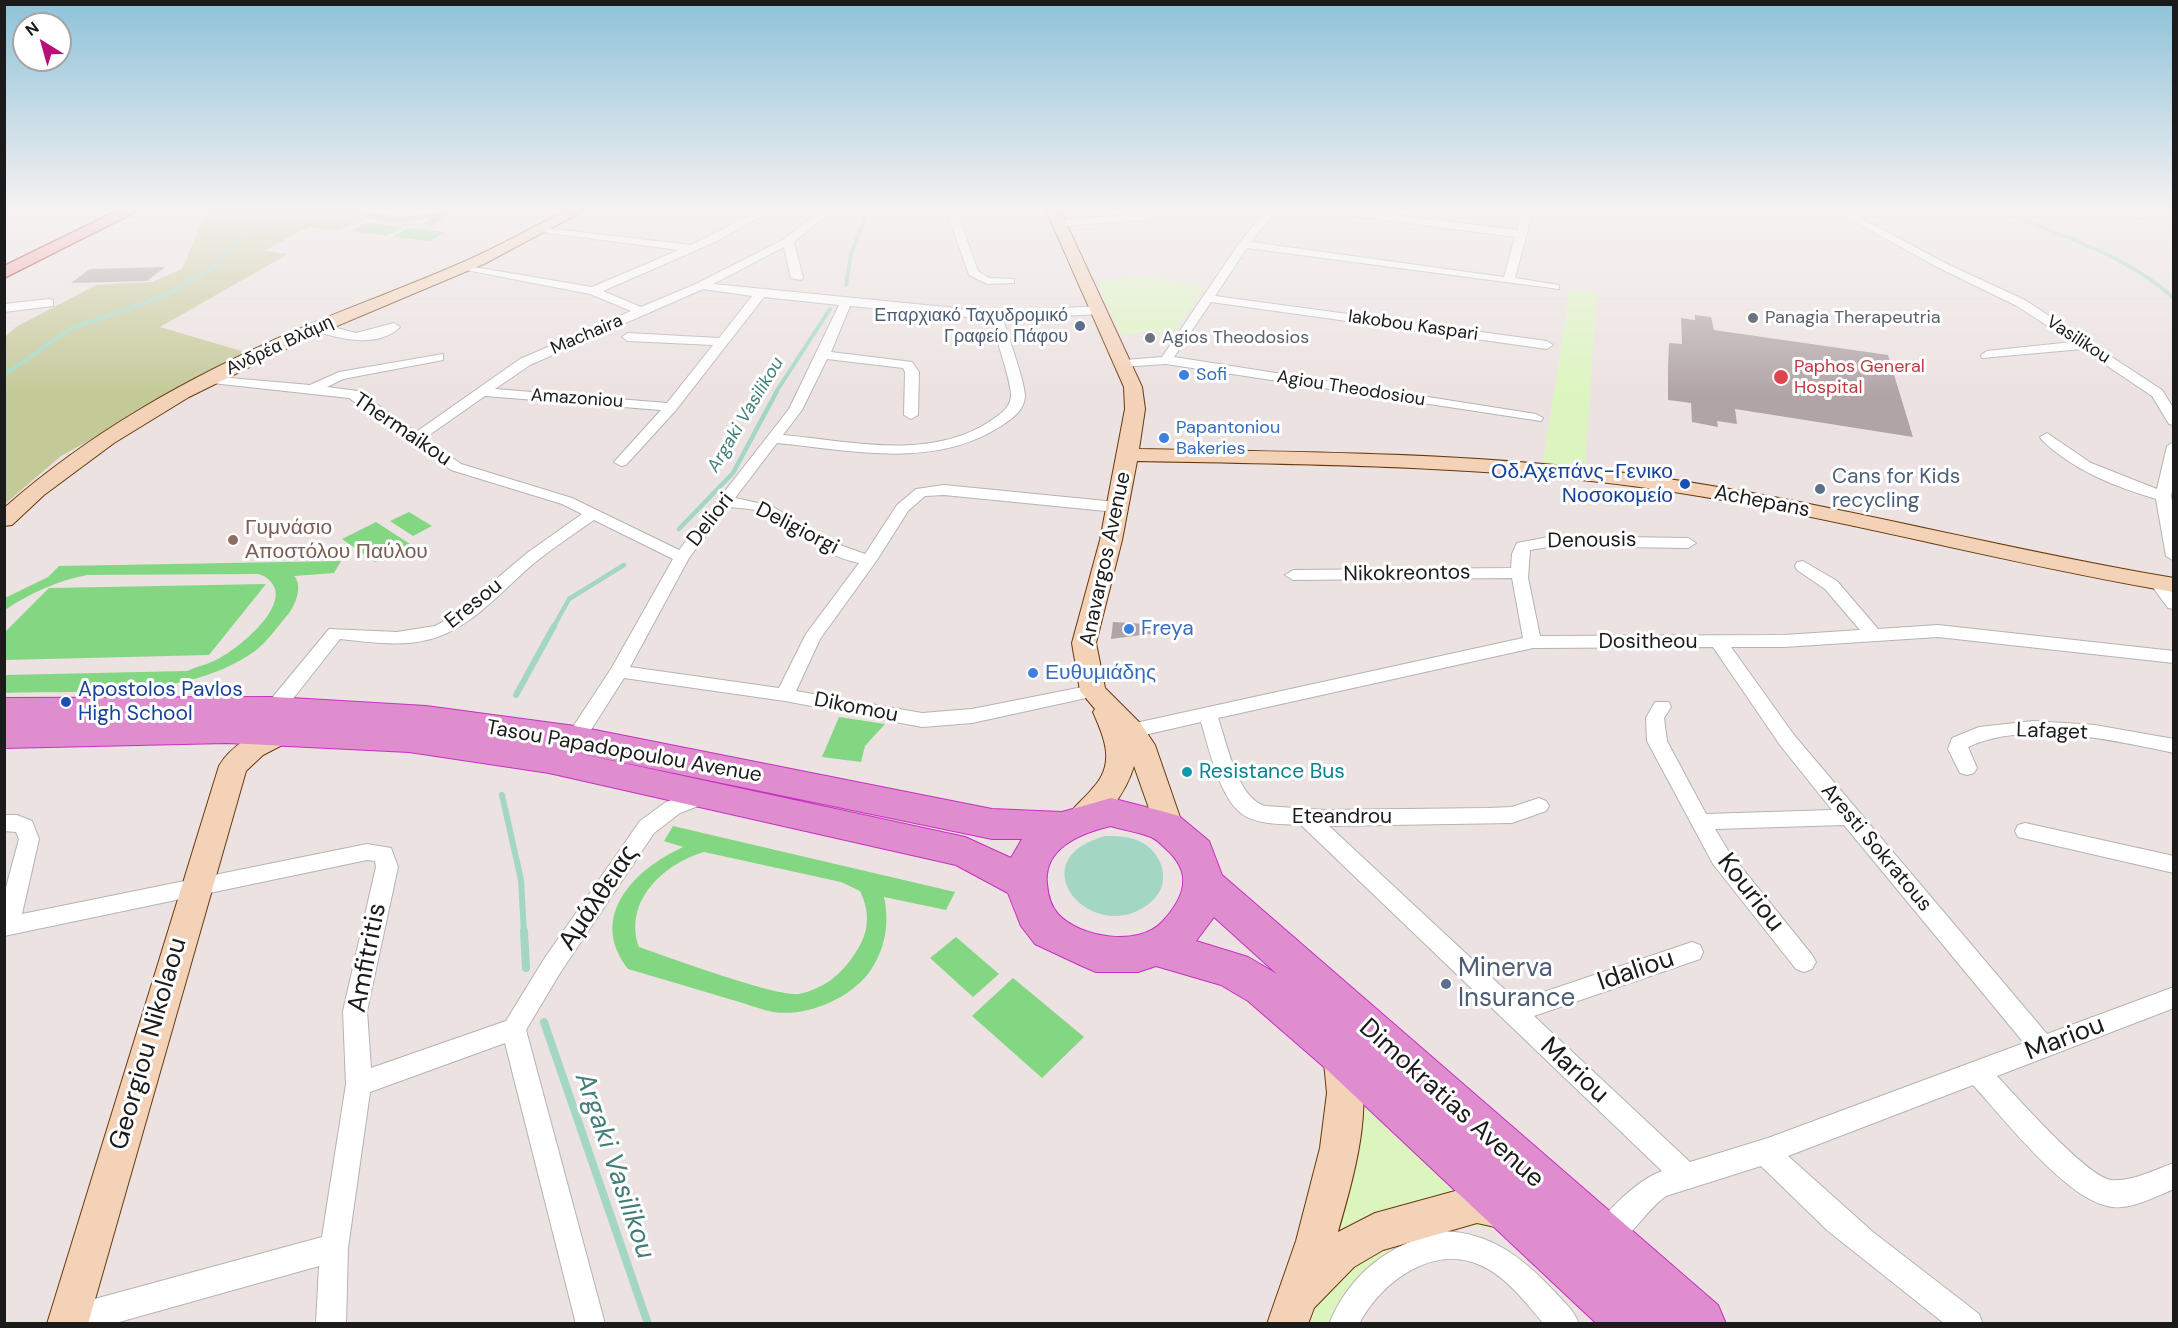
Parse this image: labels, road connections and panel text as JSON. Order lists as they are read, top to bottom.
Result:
{
  "streets": {
    "highway": ["Tasou Papadopoulou Avenue", "Dimokratias Avenue"],
    "street": [
      "Iakobou Kaspari",
      "Machaira",
      "Vasilikou",
      "Ανδρέα Βλάμη",
      "Agiou Theodosiou",
      "Amazoniou",
      "Thermaikou",
      "Achepans",
      "Deliori",
      "Deligiorgi",
      "Denousis",
      "Anavargos Avenue",
      "Nikokreontos",
      "Eresou",
      "Dositheou",
      "Dikomou",
      "Lafaget",
      "Eteandrou",
      "Aresti Sokratous",
      "Kouriou",
      "Αμάλθειας",
      "Amfitritis",
      "Idaliou",
      "Mariou",
      "Georgiou Nikolaou"
    ]
  },
  "crossings": [
    ["Machaira", "Amazoniou"],
    ["Machaira", "Thermaikou"],
    ["Ανδρέα Βλάμη", "Thermaikou"],
    ["Agiou Theodosiou", "Anavargos Avenue"],
    ["Thermaikou", "Deliori"],
    ["Thermaikou", "Eresou"],
    ["Achepans", "Anavargos Avenue"],
    ["Deliori", "Deligiorgi"],
    ["Deliori", "Dikomou"],
    ["Deliori", "Tasou Papadopoulou Avenue"],
    ["Denousis", "Nikokreontos"],
    ["Denousis", "Dositheou"],
    ["Anavargos Avenue", "Dikomou"],
    ["Anavargos Avenue", "Tasou Papadopoulou Avenue"],
    ["Anavargos Avenue", "Dimokratias Avenue"],
    ["Eresou", "Tasou Papadopoulou Avenue"],
    ["Dositheou", "Eteandrou"],
    ["Dositheou", "Aresti Sokratous"],
    ["Tasou Papadopoulou Avenue", "Αμάλθειας"],
    ["Tasou Papadopoulou Avenue", "Georgiou Nikolaou"],
    ["Tasou Papadopoulou Avenue", "Dimokratias Avenue"],
    ["Eteandrou", "Mariou"],
    ["Aresti Sokratous", "Kouriou"],
    ["Aresti Sokratous", "Mariou"],
    ["Amfitritis", "Georgiou Nikolaou"],
    ["Idaliou", "Mariou"],
    ["Mariou", "Dimokratias Avenue"]
  ],
  "water": ["Argaki Vasilikou"],
  "places": [
    "Panagia Therapeutria",
    "Επαρχιακό Ταχυδρομικό Γραφείο Πάφου",
    "Agios Theodosios",
    "Sofi",
    "Paphos General Hospital",
    "Papantoniou Bakeries",
    "Οδ.Αχεπάνς-Γενικο Νοσοκομείο",
    "Cans for Kids recycling",
    "Γυμνάσιο Αποστόλου Παύλου",
    "Freya",
    "Ευθυμιάδης",
    "Apostolos Pavlos High School",
    "Resistance Bus",
    "Minerva Insurance"
  ],
  "north": "top left"
}
